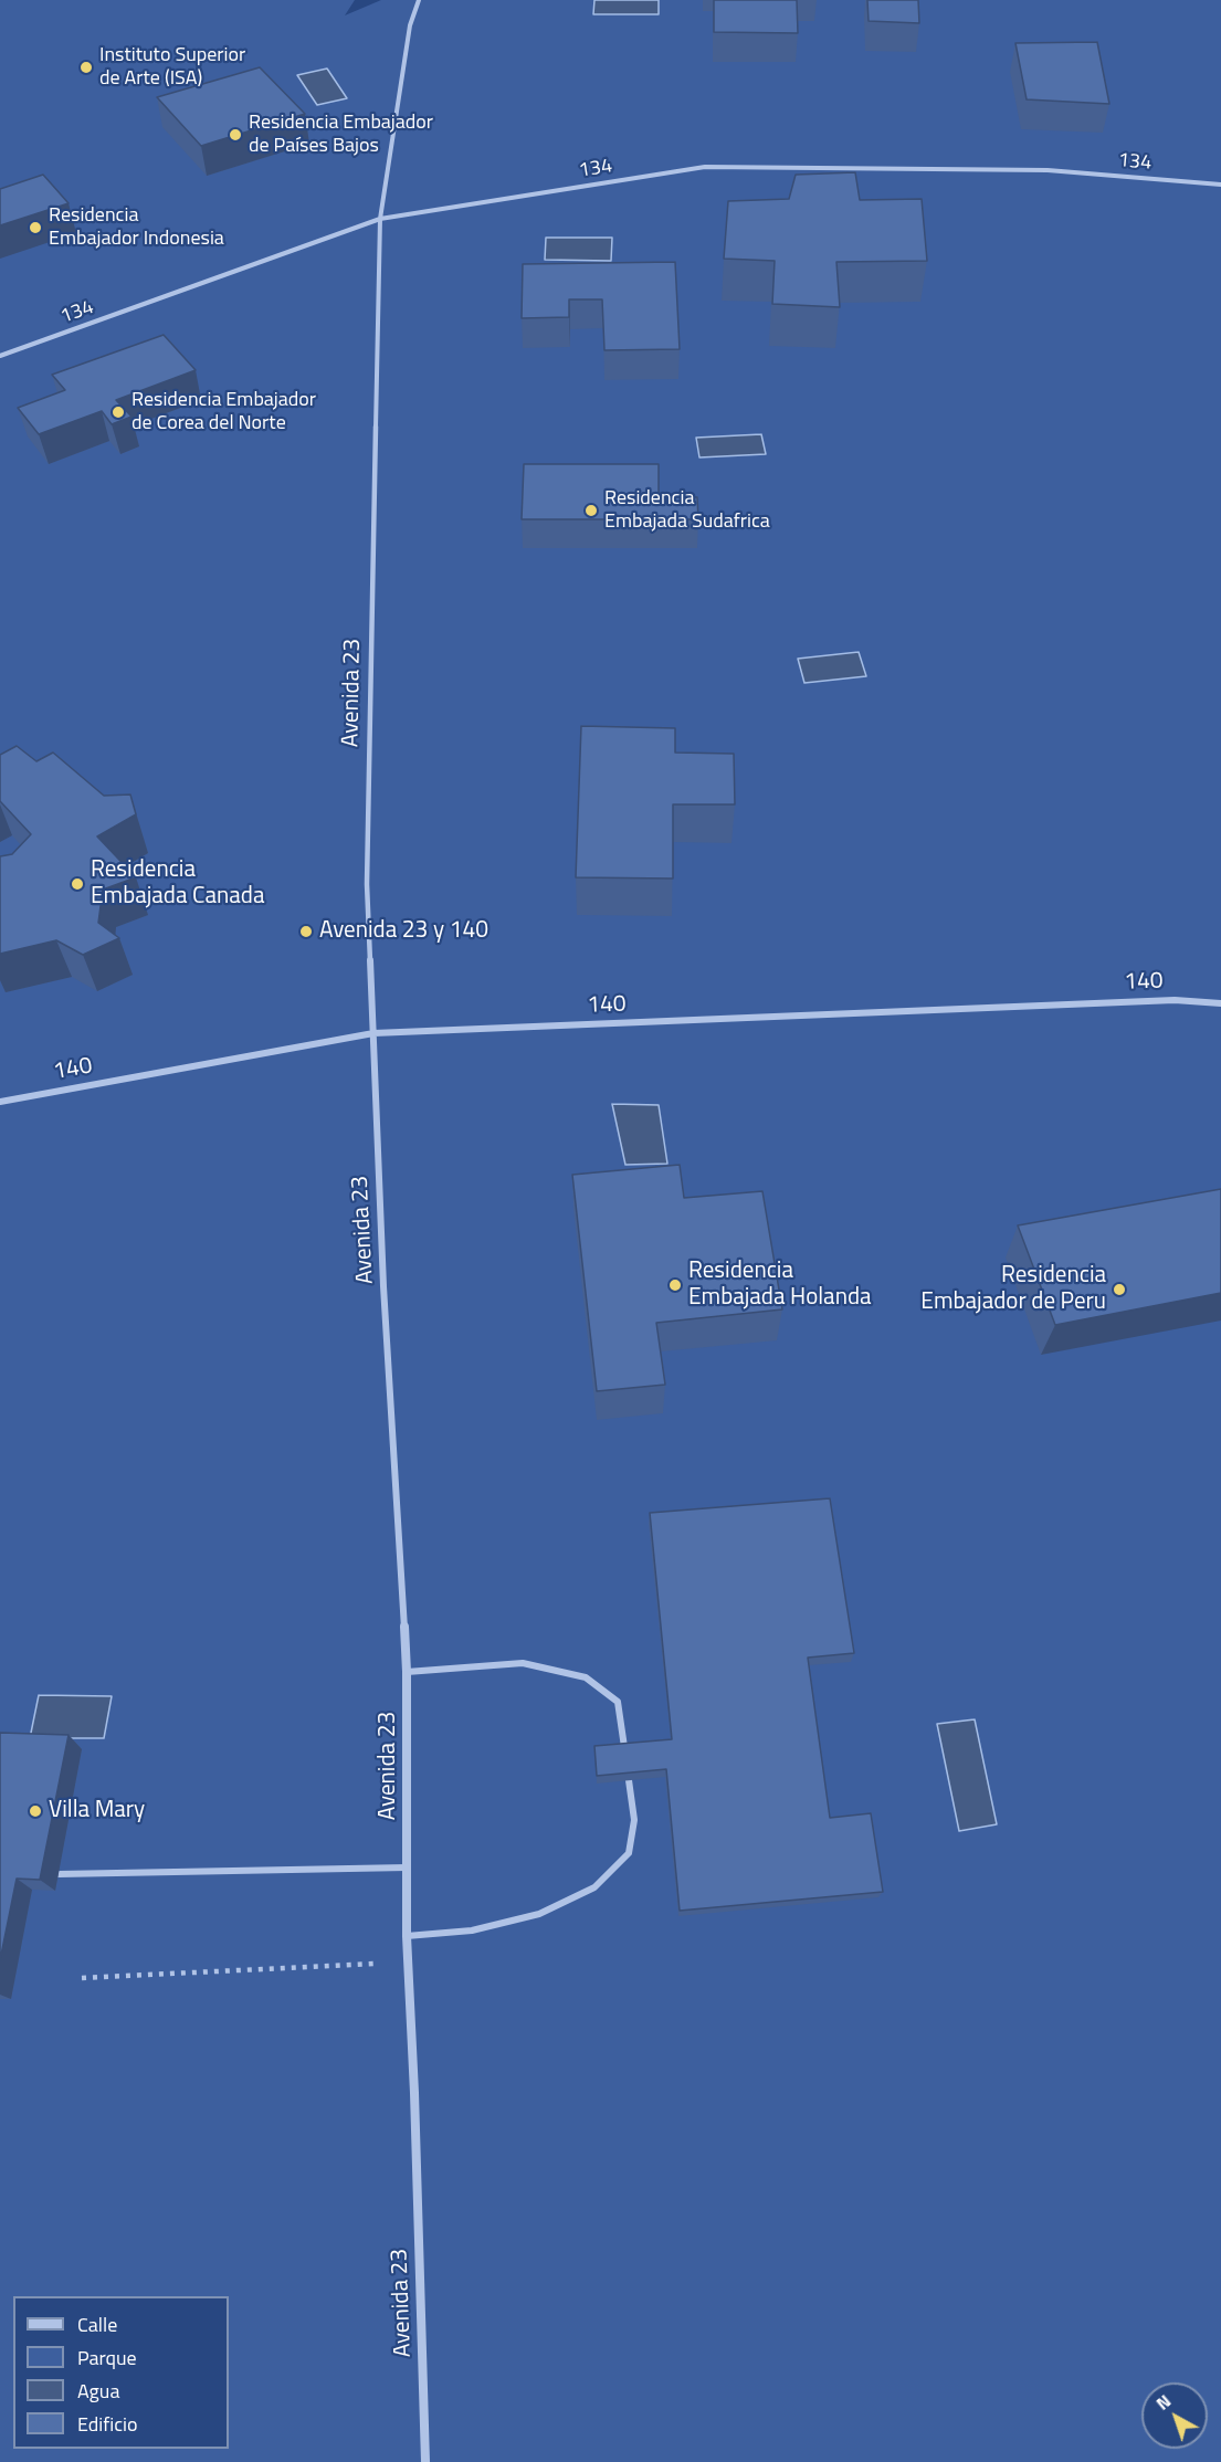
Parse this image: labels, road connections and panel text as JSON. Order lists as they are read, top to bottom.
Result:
{
  "streets": {
    "street": ["134", "Avenida 23", "140"]
  },
  "crossings": [
    ["134", "Avenida 23"],
    ["Avenida 23", "140"]
  ],
  "places": [
    "Instituto Superior de Arte (ISA)",
    "Residencia Embajador de Países Bajos",
    "Residencia Embajador Indonesia",
    "Residencia Embajador de Corea del Norte",
    "Residencia Embajada Sudafrica",
    "Residencia Embajada Canada",
    "Avenida 23 y 140",
    "Residencia Embajada Holanda",
    "Residencia Embajador de Peru",
    "Villa Mary"
  ],
  "legend": [
    "Calle",
    "Parque",
    "Agua",
    "Edificio"
  ],
  "north": "top left"
}
